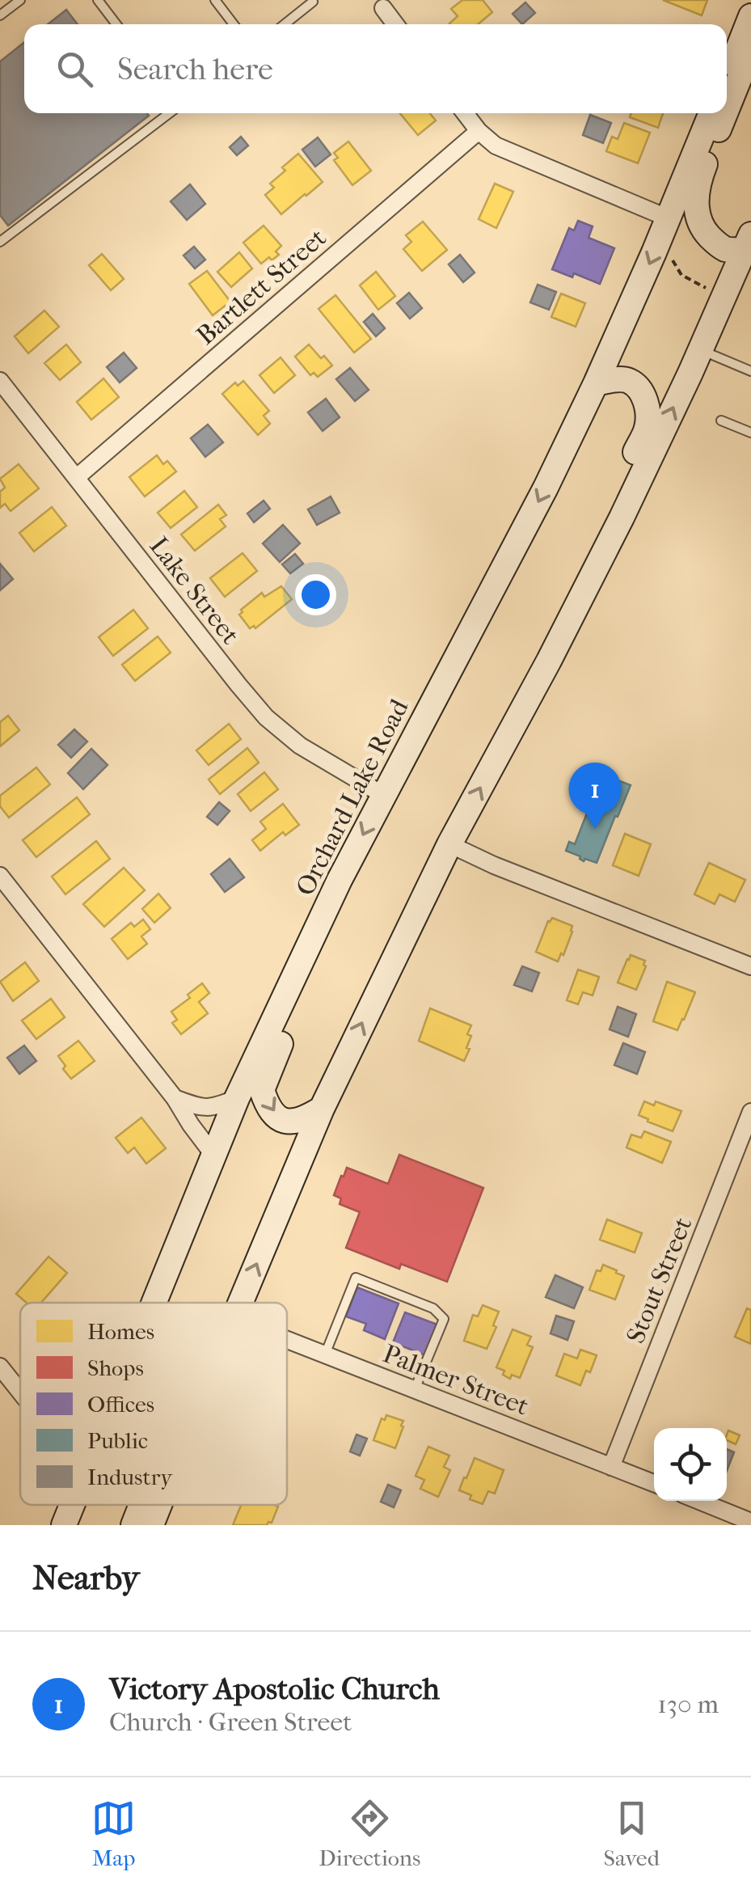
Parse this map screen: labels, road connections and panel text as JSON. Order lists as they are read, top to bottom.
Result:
{
  "streets": {
    "main road": ["Orchard Lake Road"],
    "street": [
      "Bartlett Street",
      "Lake Street",
      "Stout Street",
      "Palmer Street"
    ]
  },
  "crossings": [
    ["Bartlett Street", "Lake Street"],
    ["Lake Street", "Orchard Lake Road"],
    ["Stout Street", "Palmer Street"]
  ],
  "legend": [
    "Homes",
    "Shops",
    "Offices",
    "Public",
    "Industry"
  ],
  "page": {
    "search": "Search here",
    "pins": "1",
    "heading": "Nearby",
    "list": [
      {
        "mark": "1",
        "name": "Victory Apostolic Church",
        "note": "Church · Green Street",
        "value": "130 m"
      }
    ],
    "nav": ["Map", "Directions", "Saved"]
  }
}
